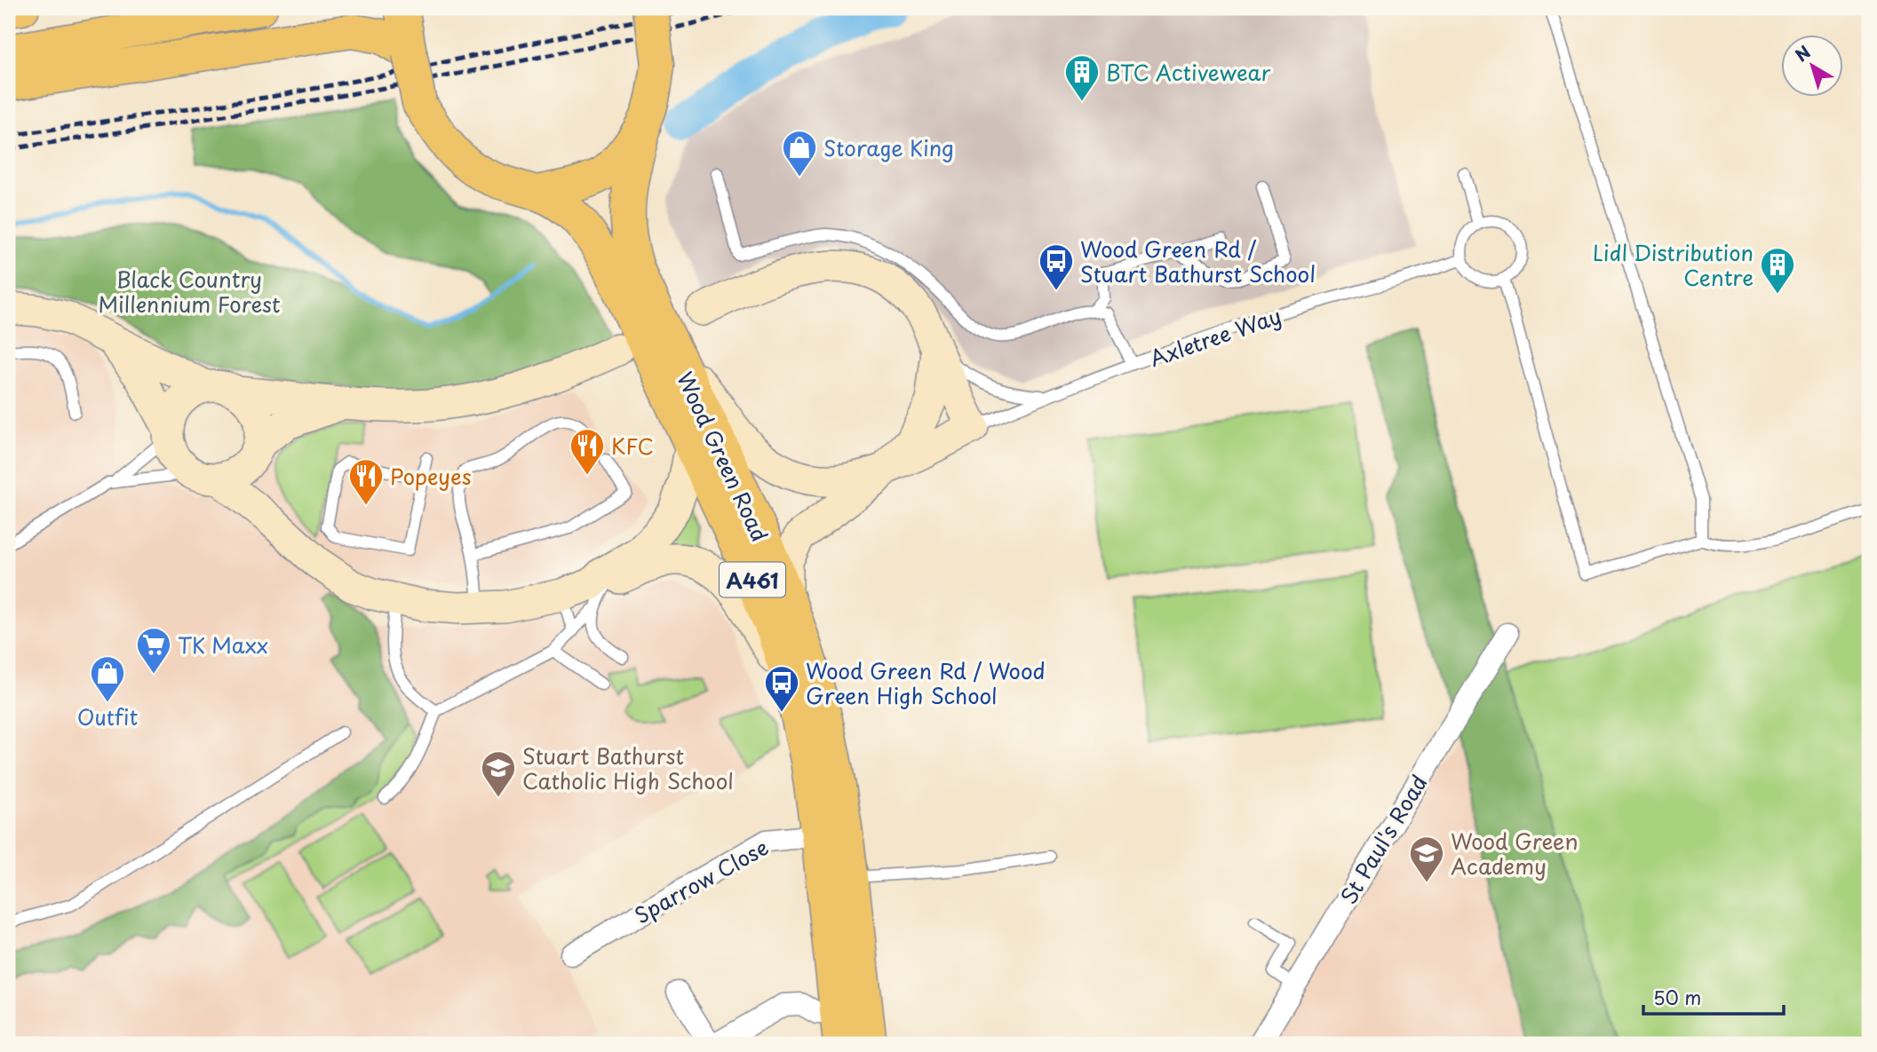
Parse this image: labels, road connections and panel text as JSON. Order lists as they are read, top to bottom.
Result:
{
  "streets": {
    "highway": ["Wood Green Road", "A461"],
    "street": ["Axletree Way", "St Paul's Road", "Sparrow Close"]
  },
  "crossings": [
    ["Axletree Way", "Wood Green Road"],
    ["Wood Green Road", "Sparrow Close"]
  ],
  "parks": ["Black Country Millennium Forest"],
  "places": {
    "building": ["BTC Activewear", "Lidl Distribution Centre"],
    "shop": ["Storage King", "Outfit"],
    "bus stop": ["Wood Green Rd / Stuart Bathurst School", "Wood Green Rd / Wood Green High School"],
    "restaurant": ["KFC", "Popeyes"],
    "supermarket": ["TK Maxx"],
    "school or university": ["Stuart Bathurst Catholic High School", "Wood Green Academy"]
  },
  "scale_bar": "50 m",
  "north": "top left"
}
